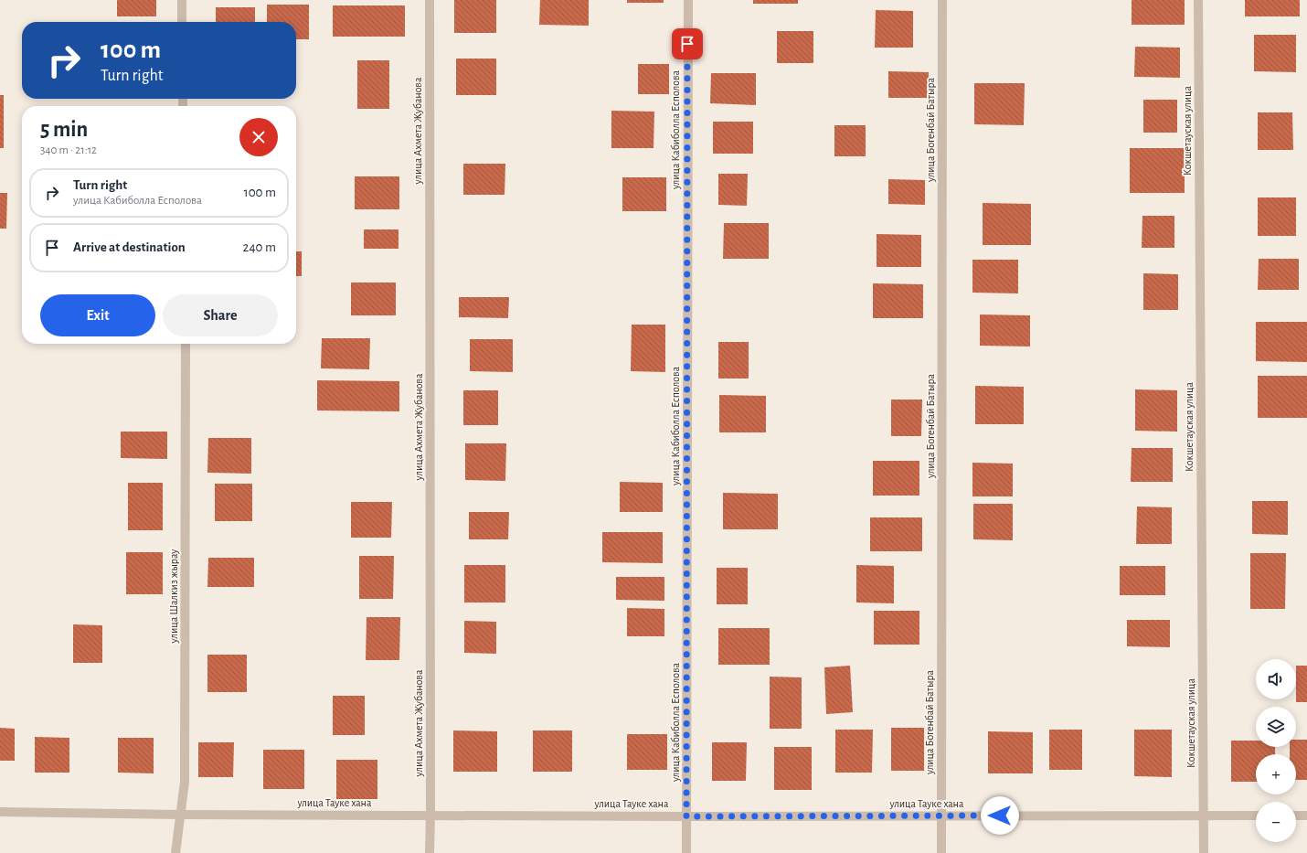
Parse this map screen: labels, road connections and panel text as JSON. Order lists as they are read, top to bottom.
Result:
{
  "streets": {
    "street": [
      "улица Кабиболла Есполова",
      "улица Богенбай Батыра",
      "улица Ахмета Жубанова",
      "Кокшетауская улица",
      "улица Шалкиз жырау",
      "улица Тауке хана"
    ]
  },
  "crossings": [
    ["улица Кабиболла Есполова", "улица Тауке хана"],
    ["улица Богенбай Батыра", "улица Тауке хана"],
    ["улица Ахмета Жубанова", "улица Тауке хана"],
    ["Кокшетауская улица", "улица Тауке хана"],
    ["улица Шалкиз жырау", "улица Тауке хана"]
  ],
  "page": {
    "turn": ["100 m", "Turn right"],
    "heading": ["5 min", "340 m · 21:12"],
    "list": [
      {
        "name": "Turn right",
        "note": "улица Кабиболла Есполова",
        "value": "100 m"
      },
      {
        "name": "Arrive at destination",
        "value": "240 m"
      }
    ],
    "buttons": ["Exit", "Share"],
    "map_buttons": ["+", "−"]
  }
}
